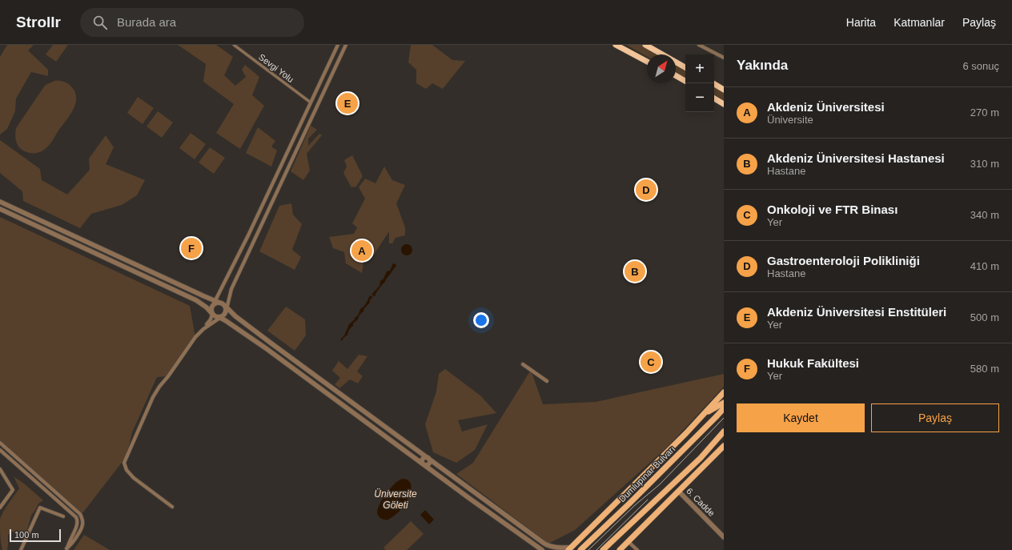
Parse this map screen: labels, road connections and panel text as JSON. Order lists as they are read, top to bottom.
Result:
{
  "streets": {
    "main road": ["Dumlupınar Bulvarı"],
    "street": ["Sevgi Yolu", "6. Cadde"]
  },
  "water": ["Üniversite Göleti"],
  "scale_bar": "100 m",
  "north": "top right",
  "page": {
    "header": "Strollr",
    "search": "Burada ara",
    "nav": ["Harita", "Katmanlar", "Paylaş"],
    "heading": ["Yakında", "6 sonuç"],
    "map_buttons": ["+", "−"],
    "list": [
      {
        "mark": "A",
        "name": "Akdeniz Üniversitesi",
        "note": "Üniversite",
        "value": "270 m"
      },
      {
        "mark": "B",
        "name": "Akdeniz Üniversitesi Hastanesi",
        "note": "Hastane",
        "value": "310 m"
      },
      {
        "mark": "C",
        "name": "Onkoloji ve FTR Binası",
        "note": "Yer",
        "value": "340 m"
      },
      {
        "mark": "D",
        "name": "Gastroenteroloji Polikliniği",
        "note": "Hastane",
        "value": "410 m"
      },
      {
        "mark": "E",
        "name": "Akdeniz Üniversitesi Enstitüleri",
        "note": "Yer",
        "value": "500 m"
      },
      {
        "mark": "F",
        "name": "Hukuk Fakültesi",
        "note": "Yer",
        "value": "580 m"
      }
    ],
    "pins": [
      "E",
      "D",
      "F",
      "A",
      "B",
      "C"
    ],
    "buttons": ["Kaydet", "Paylaş"],
    "scale": "100 m"
  }
}
